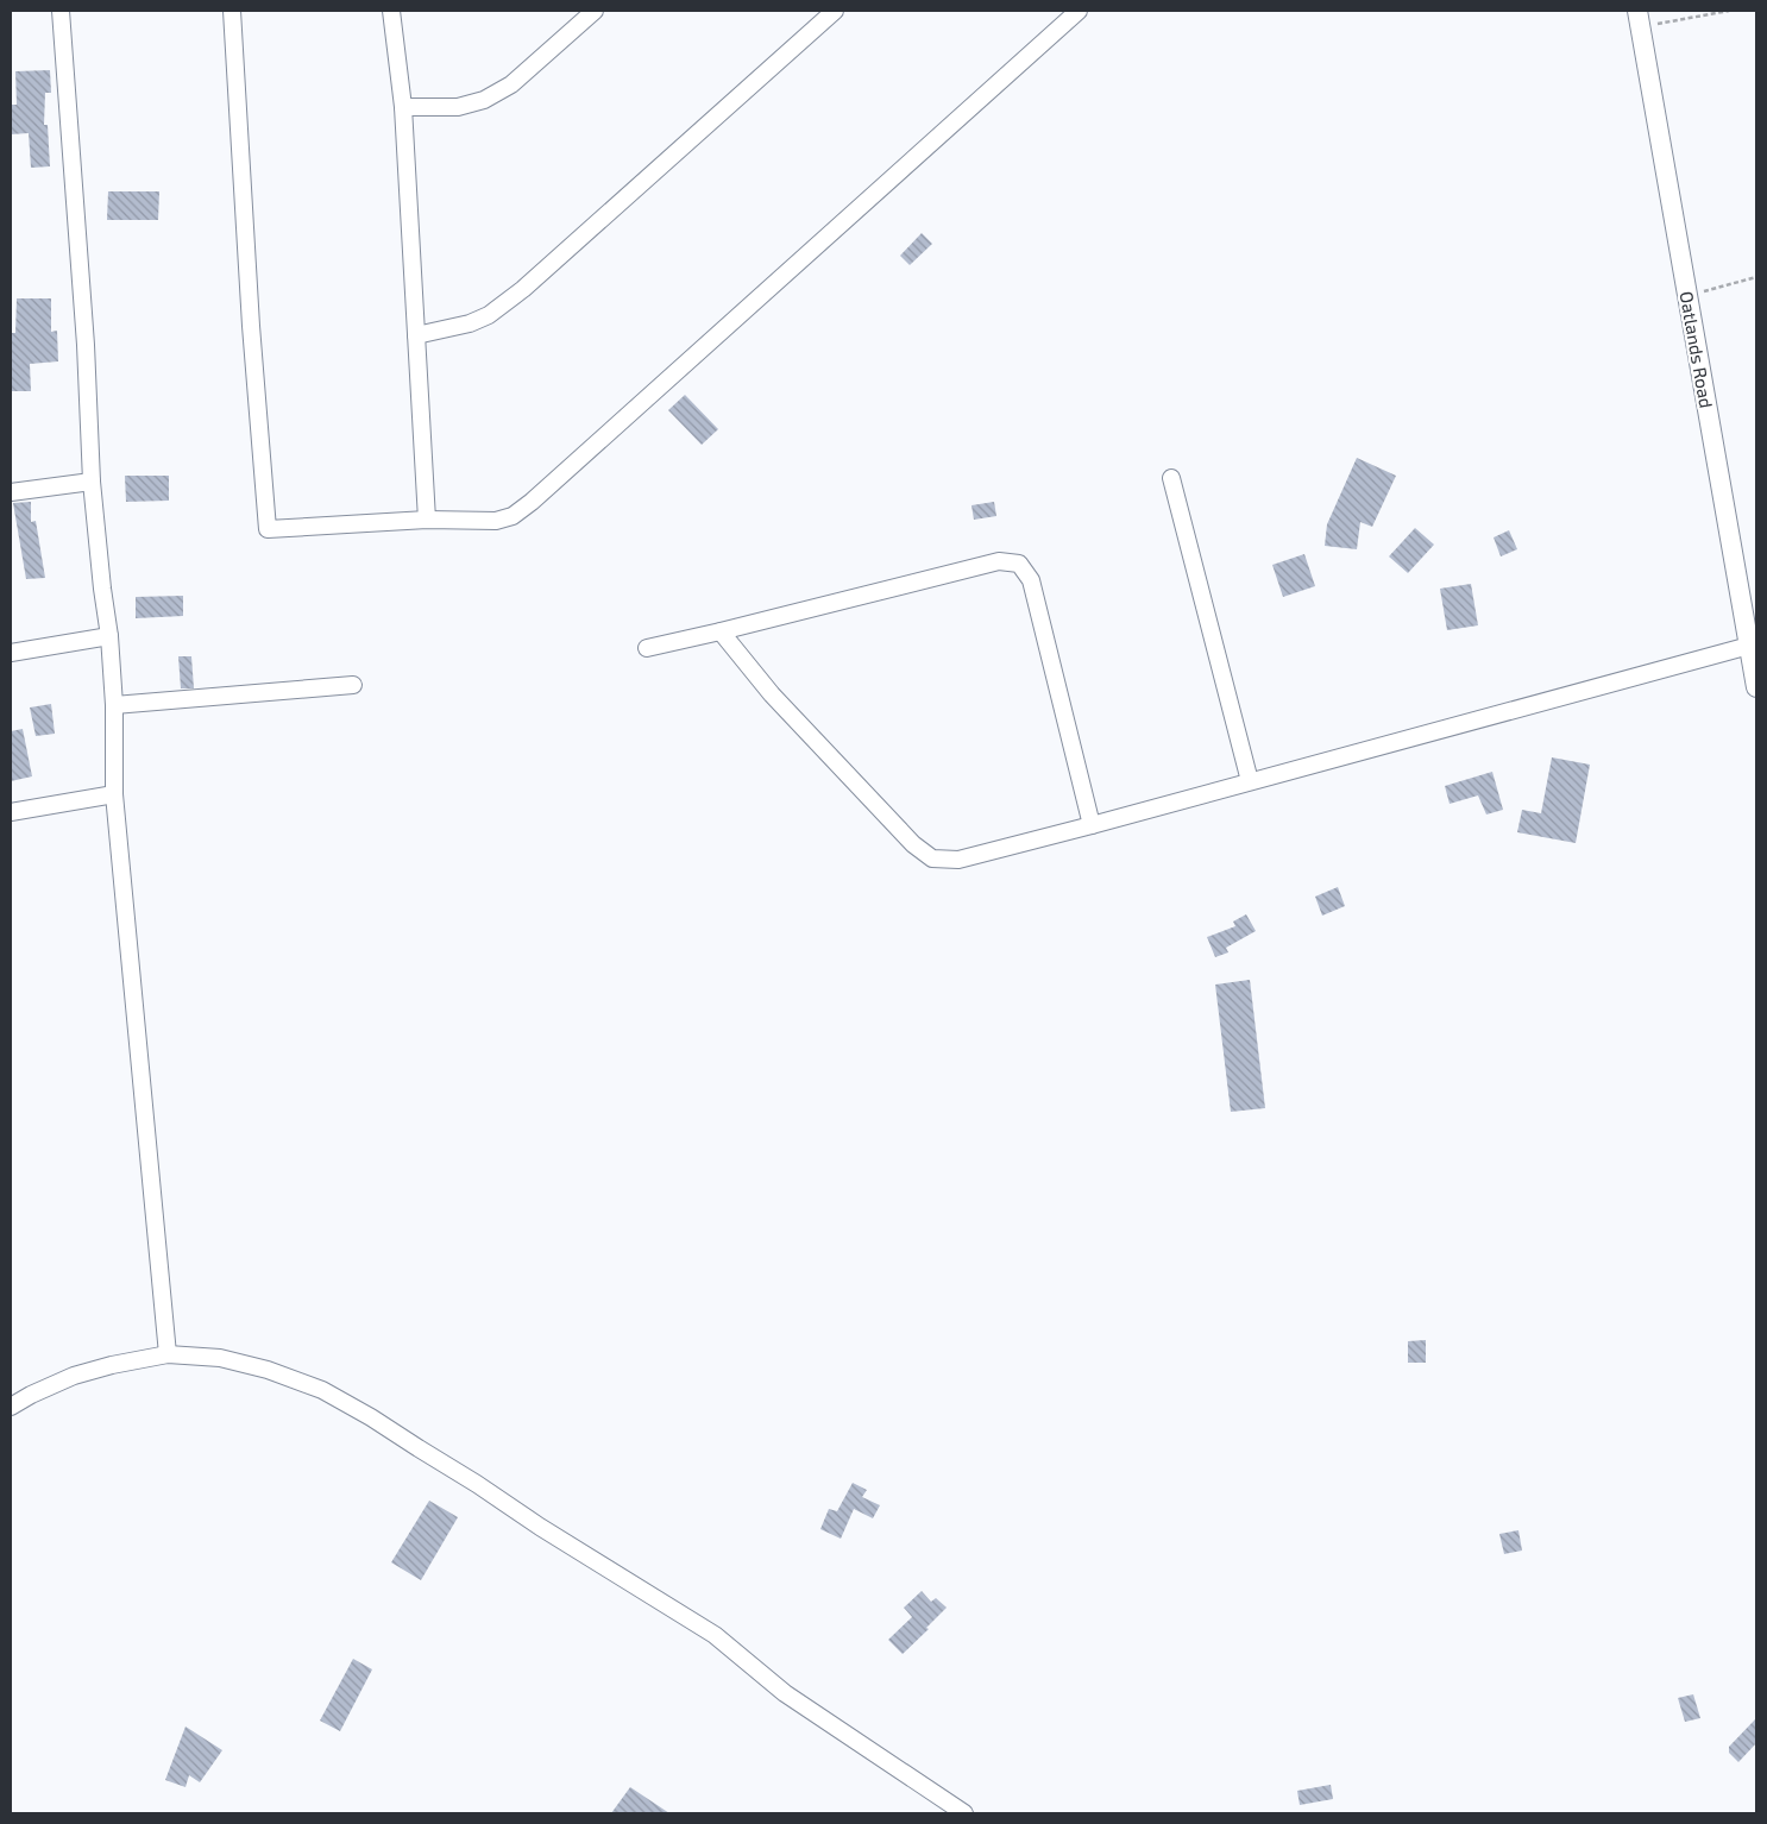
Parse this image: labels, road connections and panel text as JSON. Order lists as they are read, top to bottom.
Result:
{
  "streets": {
    "street": ["Oatlands Road"]
  }
}
